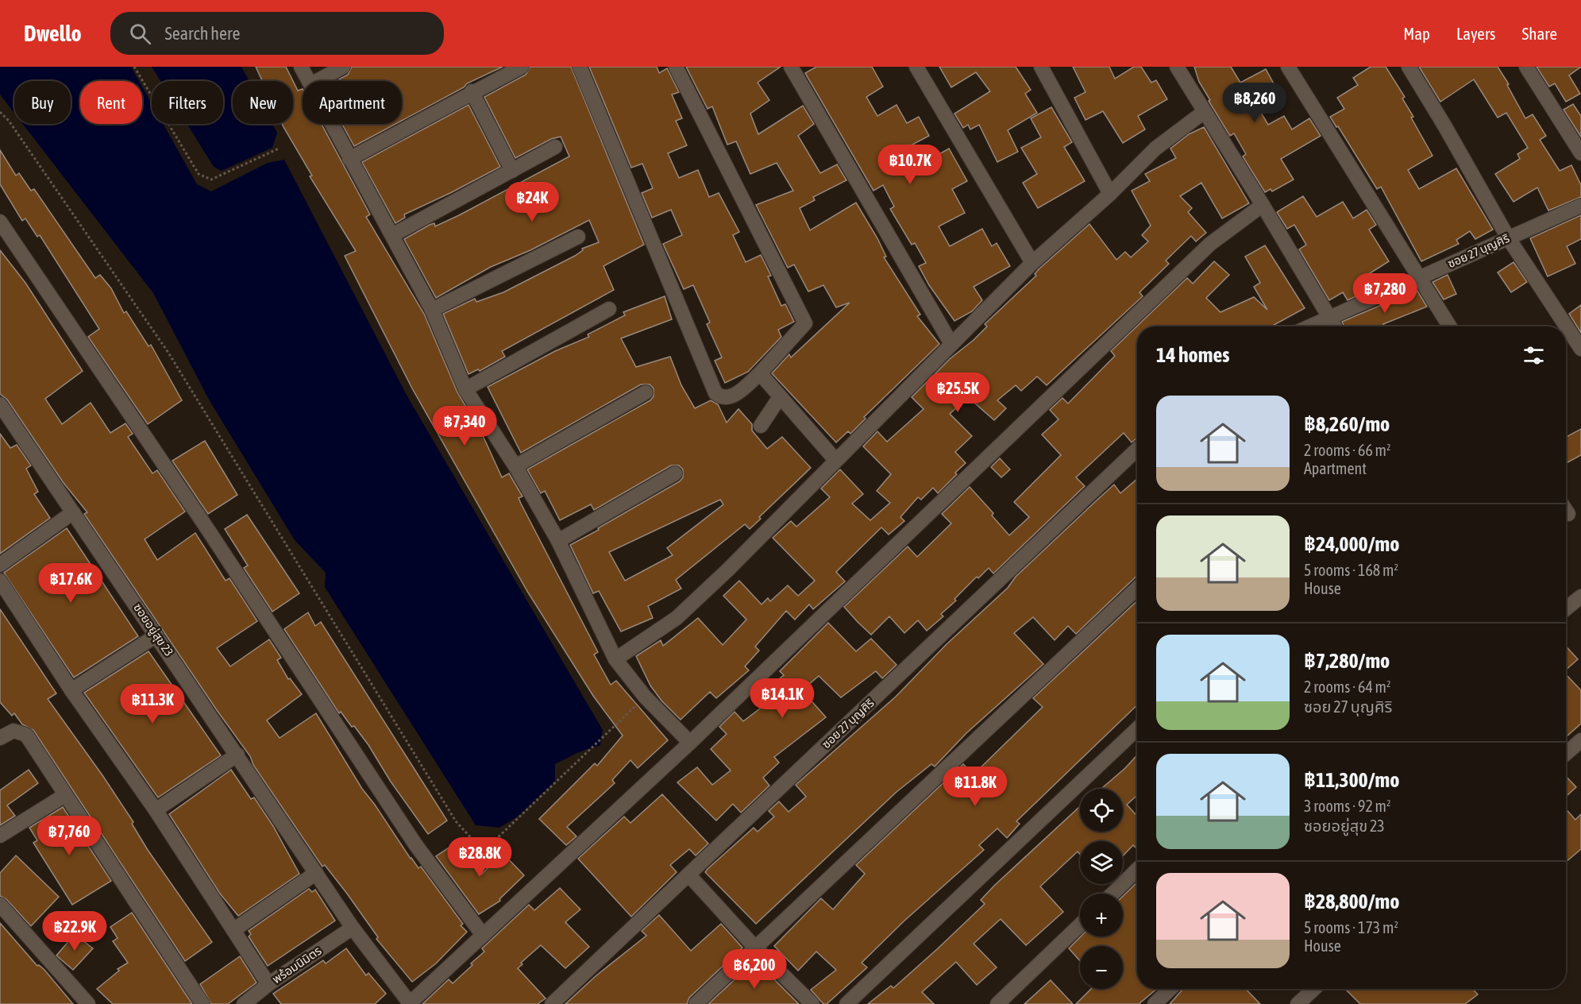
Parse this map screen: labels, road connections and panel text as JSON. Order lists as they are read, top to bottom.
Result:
{
  "streets": {
    "street": ["ซอย 27 บุญศิริ", "ซอยอยู่สุข 23", "พร้อมนิมิตร"]
  },
  "crossings": [
    ["ซอยอยู่สุข 23", "พร้อมนิมิตร"]
  ],
  "page": {
    "header": "Dwello",
    "search": "Search here",
    "nav": ["Map", "Layers", "Share"],
    "chip": [
      "Buy",
      "Rent",
      "Filters",
      "New",
      "Apartment"
    ],
    "price": [
      "฿8,260",
      "฿10.7K",
      "฿24K",
      "฿7,280",
      "฿25.5K",
      "฿7,340",
      "฿17.6K",
      "฿14.1K",
      "฿11.3K",
      "฿11.8K",
      "฿7,760",
      "฿28.8K",
      "฿22.9K",
      "฿6,200"
    ],
    "heading": "14 homes",
    "list": [
      {
        "name": "฿8,260/mo",
        "note": "2 rooms · 66 m² · Apartment"
      },
      {
        "name": "฿24,000/mo",
        "note": "5 rooms · 168 m² · House"
      },
      {
        "name": "฿7,280/mo",
        "note": "2 rooms · 64 m² · ซอย 27 บุญศิริ"
      },
      {
        "name": "฿11,300/mo",
        "note": "3 rooms · 92 m² · ซอยอยู่สุข 23"
      },
      {
        "name": "฿28,800/mo",
        "note": "5 rooms · 173 m² · House"
      }
    ],
    "map_buttons": ["+", "−"]
  }
}
